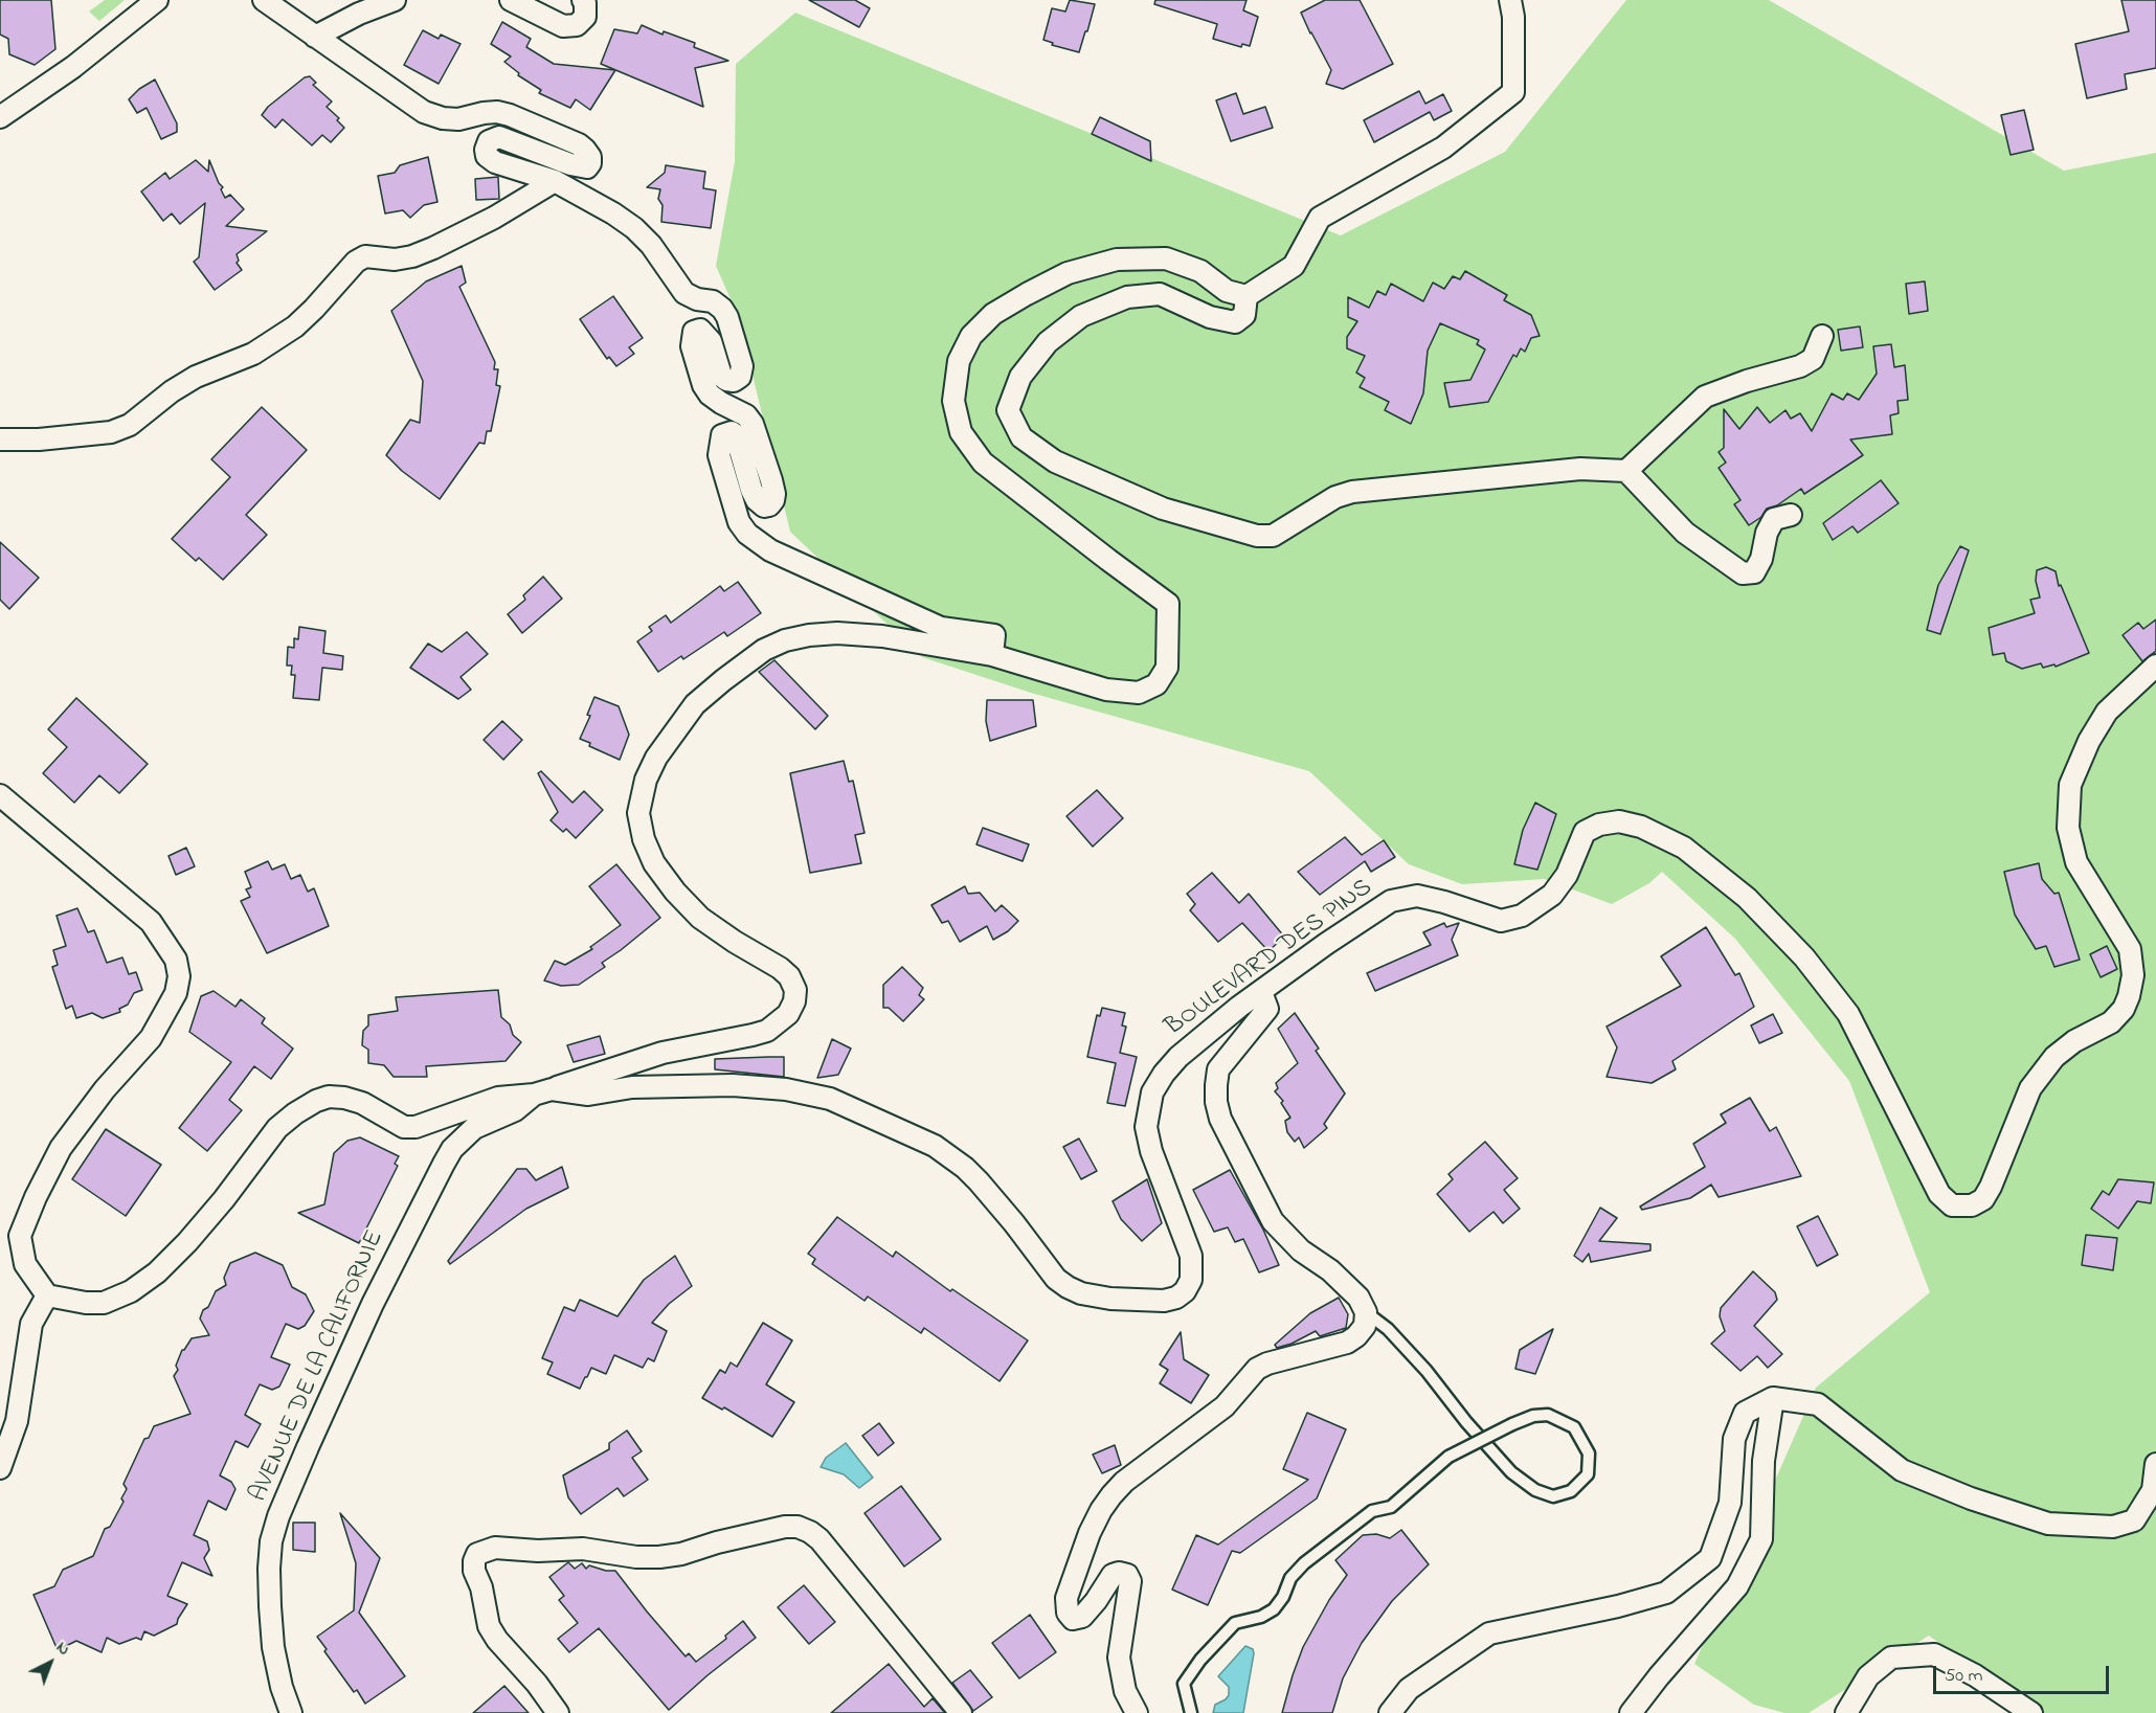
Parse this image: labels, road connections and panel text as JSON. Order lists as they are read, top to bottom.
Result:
{
  "streets": {
    "street": ["BOULEVARD DES PINS", "AVENUE DE LA CALIFORNIE"]
  },
  "crossings": [
    ["BOULEVARD DES PINS", "AVENUE DE LA CALIFORNIE"]
  ],
  "scale_bar": "50 m",
  "north": "top right"
}
